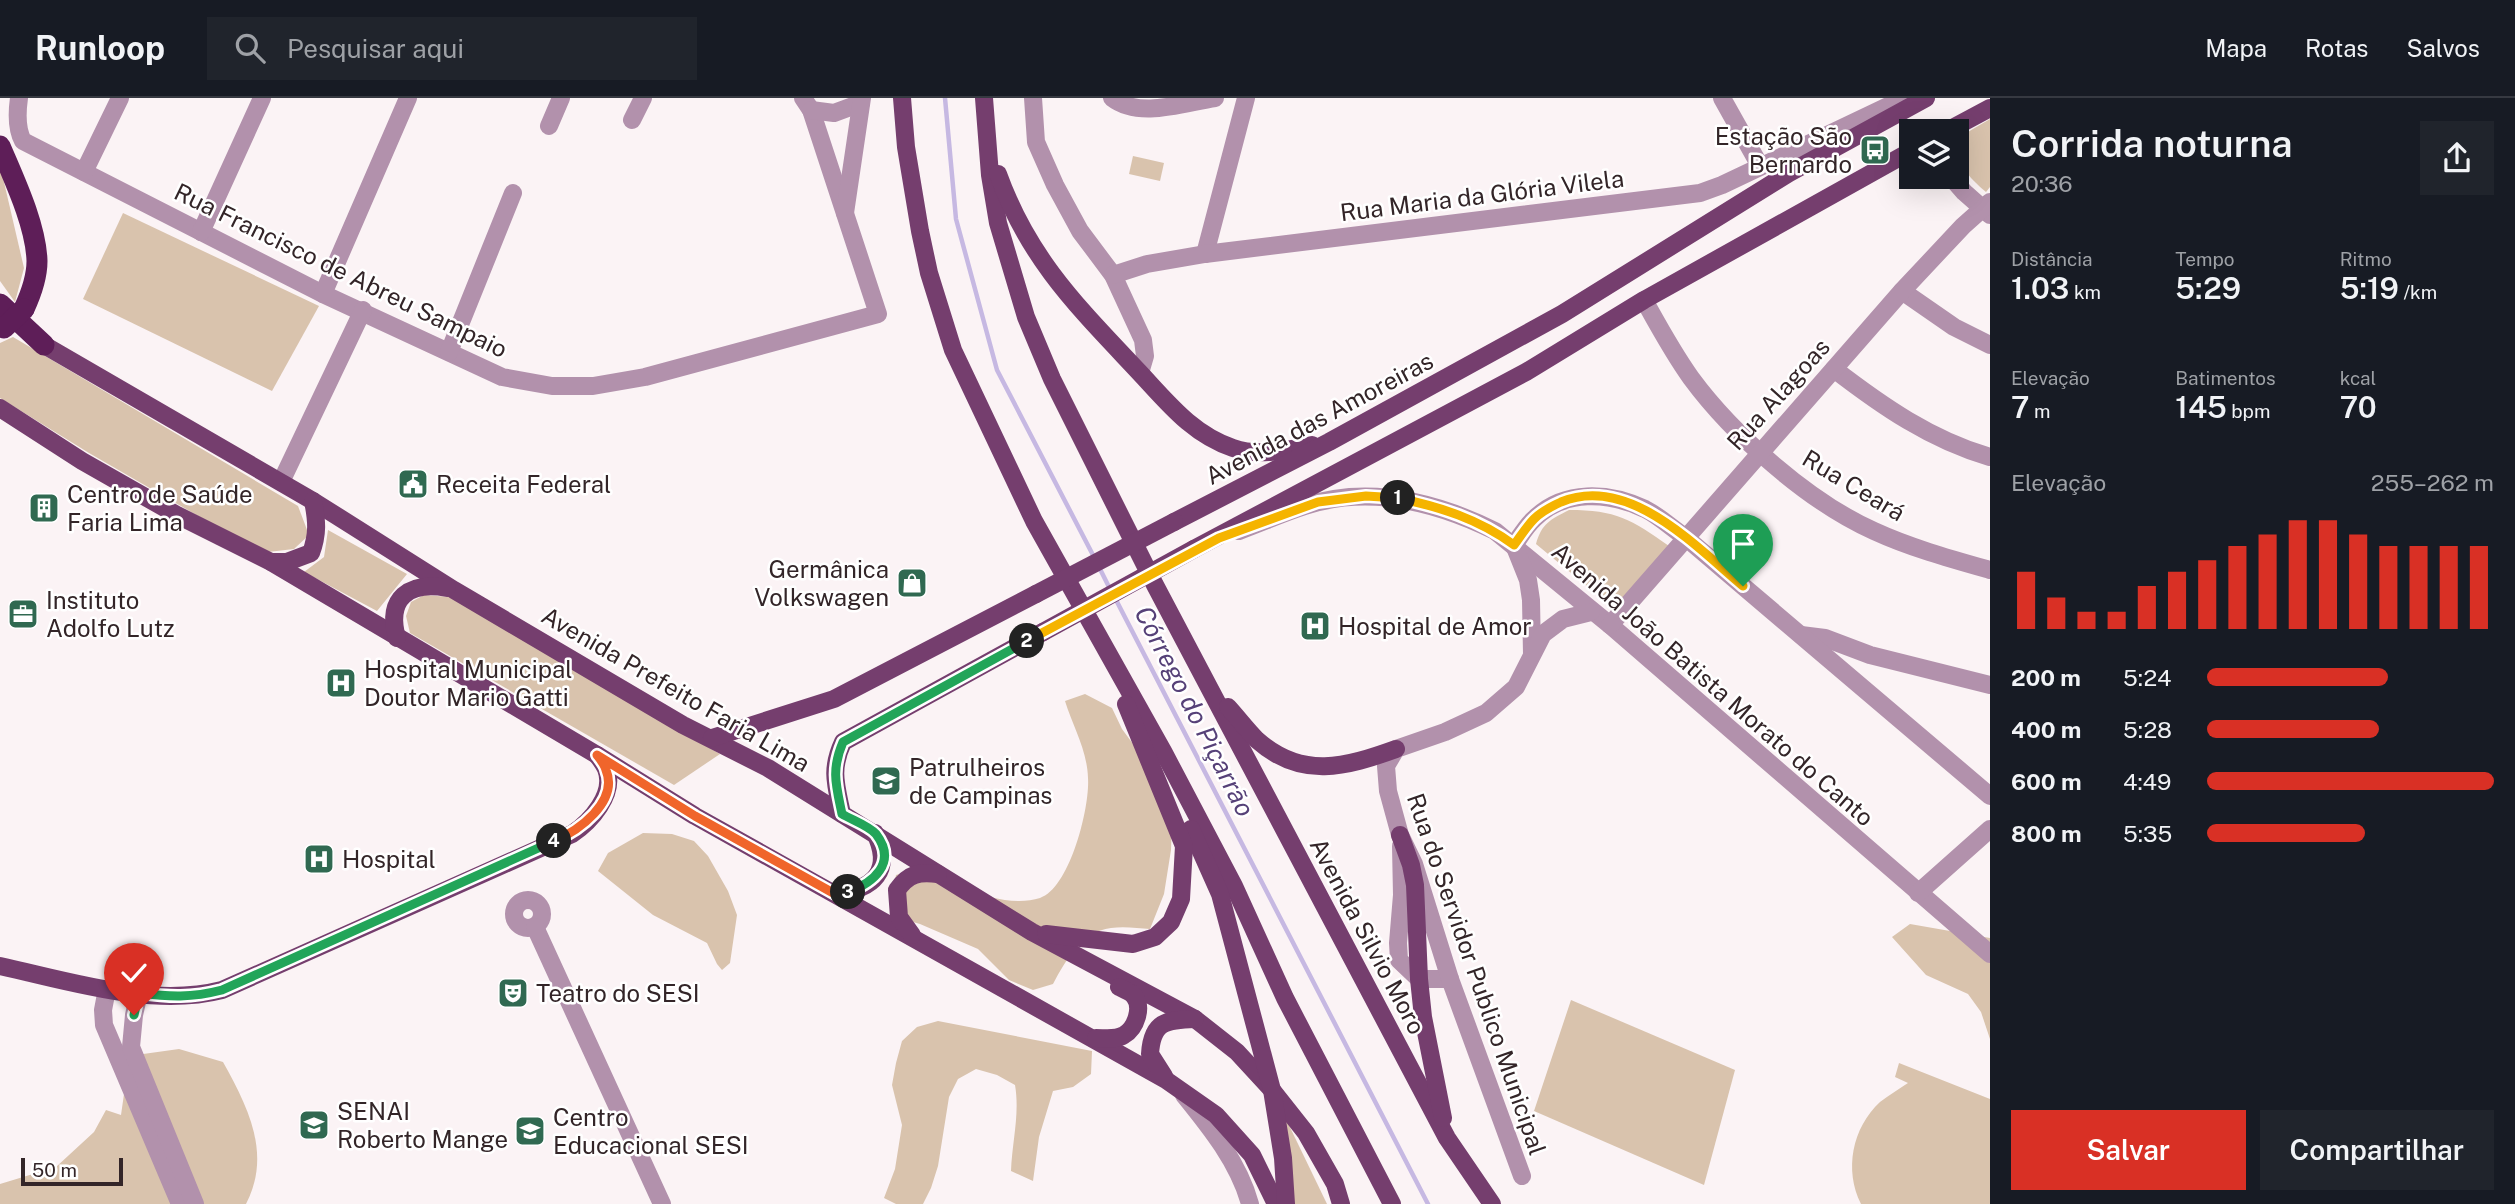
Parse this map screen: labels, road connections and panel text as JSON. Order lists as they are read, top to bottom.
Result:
{
  "streets": {
    "main road": ["Avenida das Amoreiras", "Avenida Prefeito Faria Lima", "Avenida Silvio Moro"],
    "street": [
      "Rua Maria da Glória Vilela",
      "Rua Francisco de Abreu Sampaio",
      "Rua Alagoas",
      "Rua Ceará",
      "Avenida João Batista Morato do Canto",
      "Rua do Servidor Publico Municipal"
    ]
  },
  "crossings": [
    ["Rua Alagoas", "Rua Ceará"],
    ["Rua Alagoas", "Avenida João Batista Morato do Canto"],
    ["Avenida das Amoreiras", "Avenida Prefeito Faria Lima"]
  ],
  "water": ["Córrego do Piçarrão"],
  "places": {
    "bus stop": ["Estação São Bernardo"],
    "public building": ["Receita Federal"],
    "building": ["Centro de Saúde Faria Lima"],
    "shop": ["Germânica Volkswagen"],
    "office": ["Instituto Adolfo Lutz"],
    "hospital": ["Hospital de Amor", "Hospital Municipal Doutor Mario Gatti", "Hospital"],
    "school or university": ["Patrulheiros de Campinas", "SENAI Roberto Mange", "Centro Educacional SESI"],
    "theatre": ["Teatro do SESI"]
  },
  "scale_bar": "50 m",
  "page": {
    "header": "Runloop",
    "search": "Pesquisar aqui",
    "nav": ["Mapa", "Rotas", "Salvos"],
    "heading": ["Corrida noturna", "20:36"],
    "stats": [
      ["Distância", "1.03 km"],
      ["Tempo", "5:29"],
      ["Ritmo", "5:19 /km"],
      ["Elevação", "7 m"],
      ["Batimentos", "145 bpm"],
      ["kcal", "70"]
    ],
    "chart": ["Elevação", "255–262 m"],
    "pins": [
      "1",
      "2",
      "4",
      "3"
    ],
    "list": [
      {
        "name": "200 m",
        "note": "5:24"
      },
      {
        "name": "400 m",
        "note": "5:28"
      },
      {
        "name": "600 m",
        "note": "4:49"
      },
      {
        "name": "800 m",
        "note": "5:35"
      }
    ],
    "buttons": ["Salvar", "Compartilhar"],
    "scale": "50 m"
  }
}
